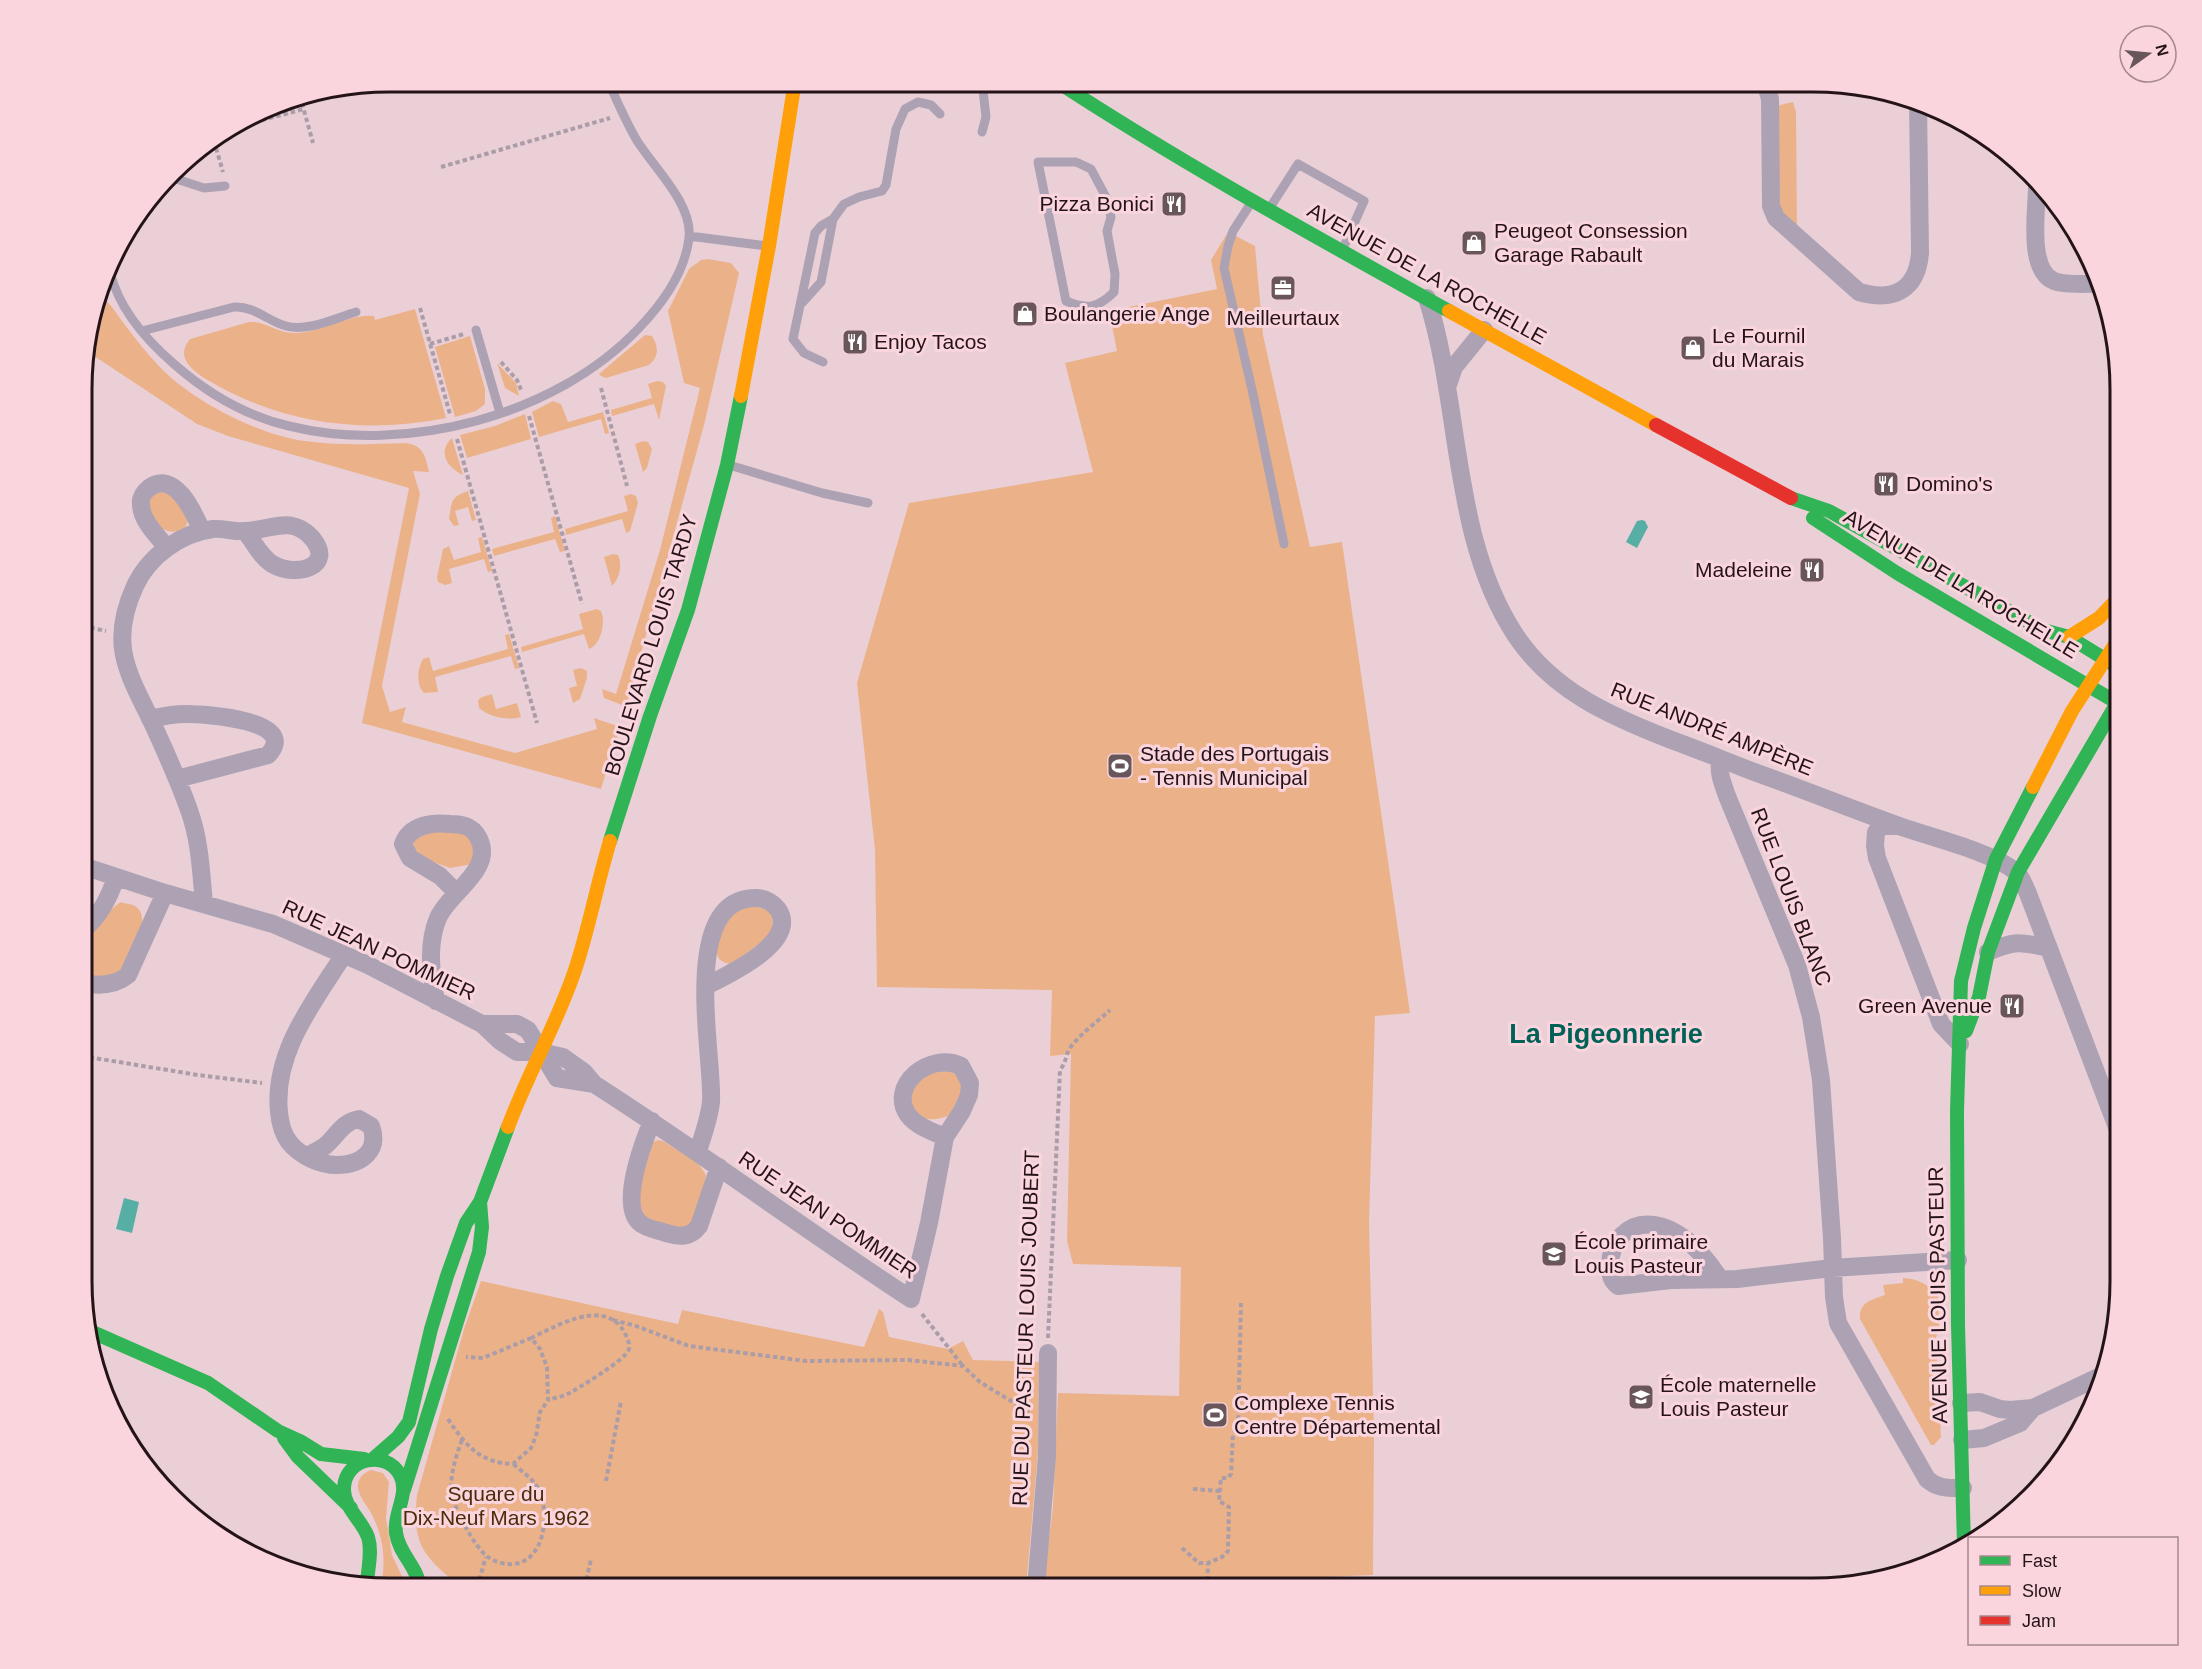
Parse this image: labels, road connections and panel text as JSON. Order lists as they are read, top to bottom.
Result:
{
  "streets": {
    "main road": ["AVENUE DE LA ROCHELLE", "BOULEVARD LOUIS TARDY", "AVENUE LOUIS PASTEUR"],
    "street": [
      "RUE ANDRÉ AMPÈRE",
      "RUE LOUIS BLANC",
      "RUE JEAN POMMIER",
      "RUE DU PASTEUR LOUIS JOUBERT"
    ]
  },
  "crossings": [
    ["AVENUE DE LA ROCHELLE", "RUE ANDRÉ AMPÈRE"],
    ["AVENUE DE LA ROCHELLE", "AVENUE LOUIS PASTEUR"],
    ["BOULEVARD LOUIS TARDY", "RUE JEAN POMMIER"],
    ["RUE ANDRÉ AMPÈRE", "RUE LOUIS BLANC"],
    ["RUE ANDRÉ AMPÈRE", "AVENUE LOUIS PASTEUR"],
    ["RUE LOUIS BLANC", "AVENUE LOUIS PASTEUR"]
  ],
  "districts": ["La Pigeonnerie"],
  "parks": ["Square du Dix-Neuf Mars 1962"],
  "places": {
    "restaurant": [
      "Pizza Bonici",
      "Enjoy Tacos",
      "Domino's",
      "Madeleine",
      "Green Avenue"
    ],
    "shop": ["Peugeot Consession Garage Rabault", "Boulangerie Ange", "Le Fournil du Marais"],
    "office": ["Meilleurtaux"],
    "sports": ["Stade des Portugais - Tennis Municipal", "Complexe Tennis Centre Départemental"],
    "school or university": ["École primaire Louis Pasteur", "École maternelle Louis Pasteur"]
  },
  "legend": ["Fast", "Slow", "Jam"],
  "north": "right"
}
